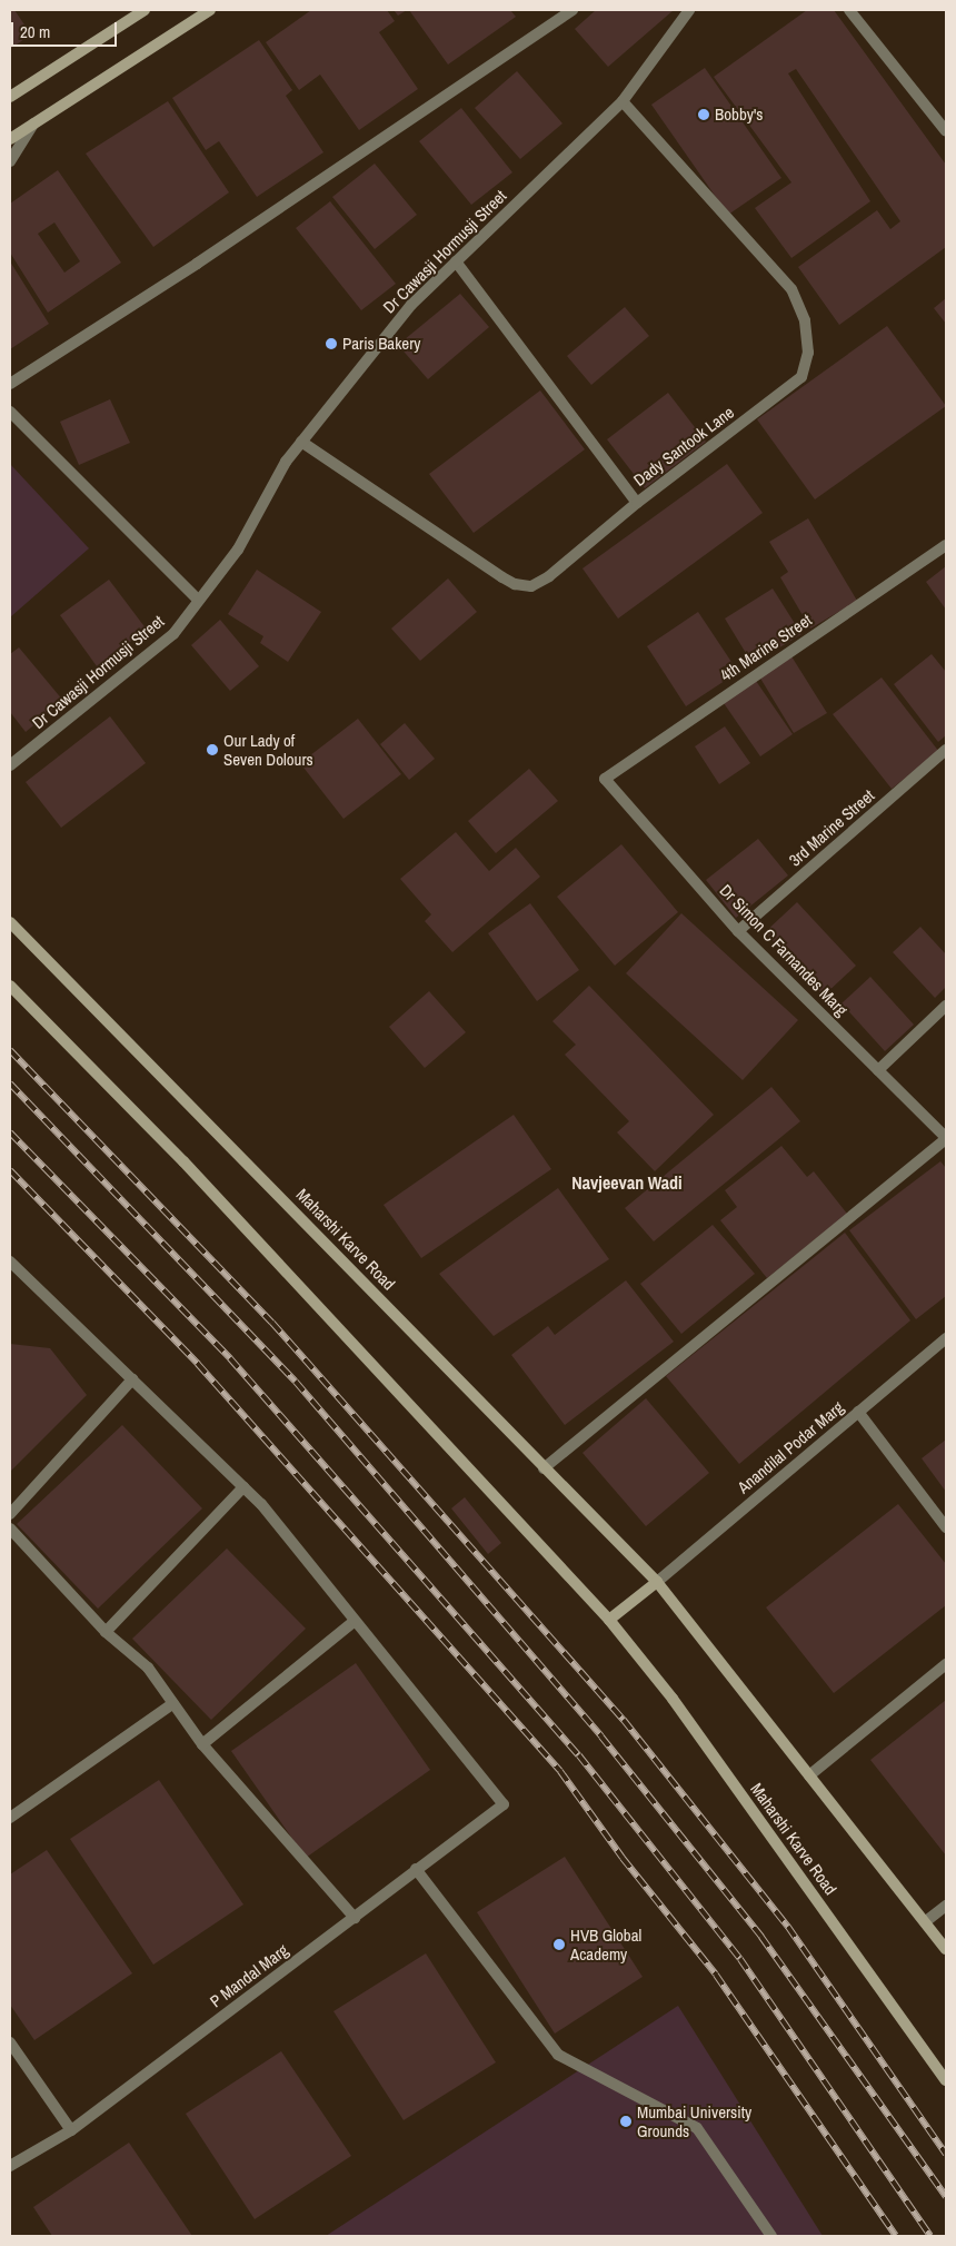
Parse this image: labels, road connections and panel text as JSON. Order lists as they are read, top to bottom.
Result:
{
  "streets": {
    "main road": ["Maharshi Karve Road"],
    "street": [
      "Dr Cawasji Hormusji Street",
      "Dady Santook Lane",
      "4th Marine Street",
      "3rd Marine Street",
      "Dr Simon C Farnandes Marg",
      "Anandilal Podar Marg",
      "P Mandal Marg"
    ]
  },
  "crossings": [
    ["Dr Cawasji Hormusji Street", "Dady Santook Lane"],
    ["4th Marine Street", "Dr Simon C Farnandes Marg"],
    ["3rd Marine Street", "Dr Simon C Farnandes Marg"],
    ["Maharshi Karve Road", "Anandilal Podar Marg"]
  ],
  "districts": ["Navjeevan Wadi"],
  "places": [
    "Bobby's",
    "Paris Bakery",
    "Our Lady of Seven Dolours",
    "HVB Global Academy",
    "Mumbai University Grounds"
  ],
  "scale_bar": "20 m"
}
